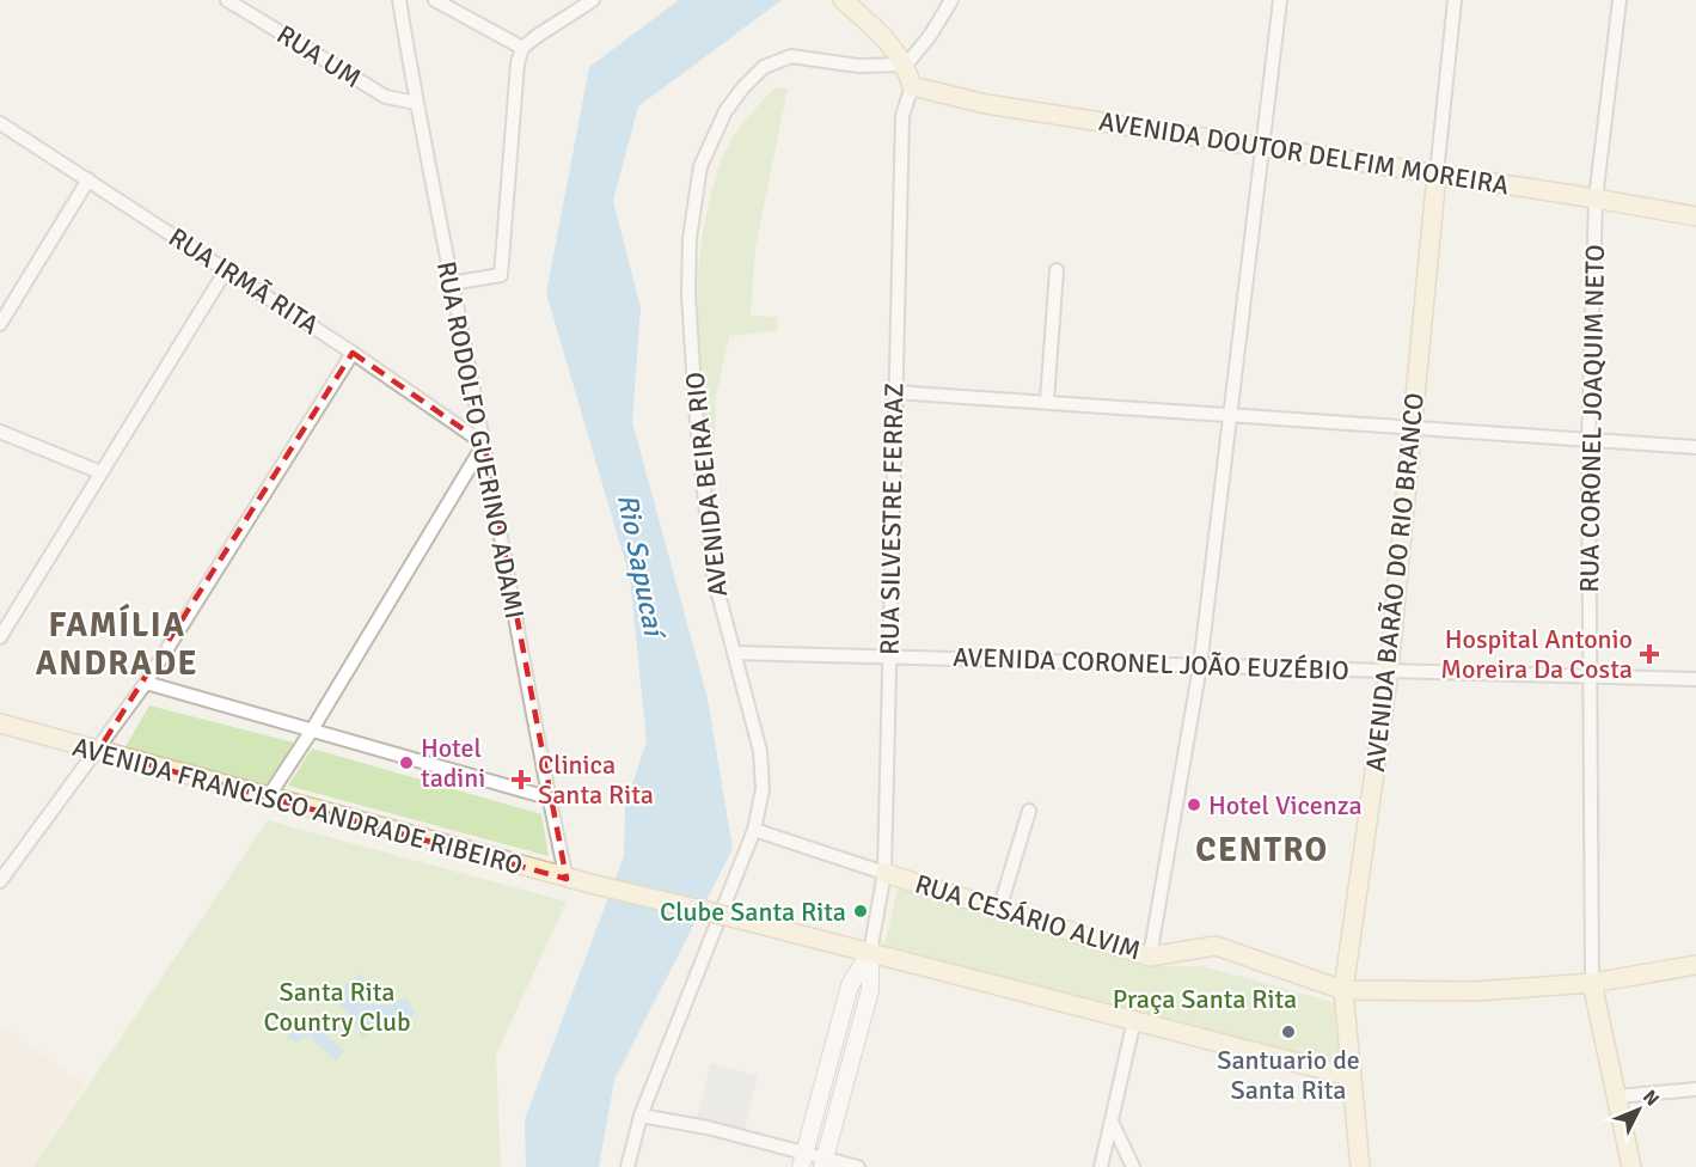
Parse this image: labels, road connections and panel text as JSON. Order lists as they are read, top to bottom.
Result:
{
  "streets": {
    "main road": [
      "AVENIDA DOUTOR DELFIM MOREIRA",
      "AVENIDA BARÃO DO RIO BRANCO",
      "AVENIDA FRANCISCO ANDRADE RIBEIRO",
      "RUA CESÁRIO ALVIM"
    ],
    "street": [
      "RUA UM",
      "RUA IRMÃ RITA",
      "RUA CORONEL JOAQUIM NETO",
      "RUA RODOLFO GUERINO ADAMI",
      "AVENIDA BEIRA RIO",
      "RUA SILVESTRE FERRAZ",
      "AVENIDA CORONEL JOÃO EUZÉBIO"
    ]
  },
  "crossings": [
    ["RUA UM", "RUA RODOLFO GUERINO ADAMI"],
    ["AVENIDA DOUTOR DELFIM MOREIRA", "RUA CORONEL JOAQUIM NETO"],
    ["AVENIDA DOUTOR DELFIM MOREIRA", "RUA SILVESTRE FERRAZ"],
    ["AVENIDA DOUTOR DELFIM MOREIRA", "AVENIDA BARÃO DO RIO BRANCO"],
    ["RUA IRMÃ RITA", "RUA RODOLFO GUERINO ADAMI"],
    ["RUA CORONEL JOAQUIM NETO", "AVENIDA CORONEL JOÃO EUZÉBIO"],
    ["RUA CORONEL JOAQUIM NETO", "RUA CESÁRIO ALVIM"],
    ["RUA RODOLFO GUERINO ADAMI", "AVENIDA FRANCISCO ANDRADE RIBEIRO"],
    ["AVENIDA BEIRA RIO", "AVENIDA CORONEL JOÃO EUZÉBIO"],
    ["AVENIDA BEIRA RIO", "RUA CESÁRIO ALVIM"],
    ["RUA SILVESTRE FERRAZ", "AVENIDA CORONEL JOÃO EUZÉBIO"],
    ["RUA SILVESTRE FERRAZ", "AVENIDA FRANCISCO ANDRADE RIBEIRO"],
    ["RUA SILVESTRE FERRAZ", "RUA CESÁRIO ALVIM"],
    ["AVENIDA BARÃO DO RIO BRANCO", "AVENIDA CORONEL JOÃO EUZÉBIO"],
    ["AVENIDA BARÃO DO RIO BRANCO", "RUA CESÁRIO ALVIM"]
  ],
  "districts": ["FAMÍLIA ANDRADE", "CENTRO"],
  "water": ["Rio Sapucaí"],
  "parks": ["Santa Rita Country Club", "Praça Santa Rita"],
  "places": {
    "health": ["Hospital Antonio Moreira Da Costa", "Clinica Santa Rita"],
    "other": [
      "Hotel tadini",
      "Hotel Vicenza",
      "Clube Santa Rita",
      "Santuario de Santa Rita"
    ]
  },
  "north": "top right"
}
